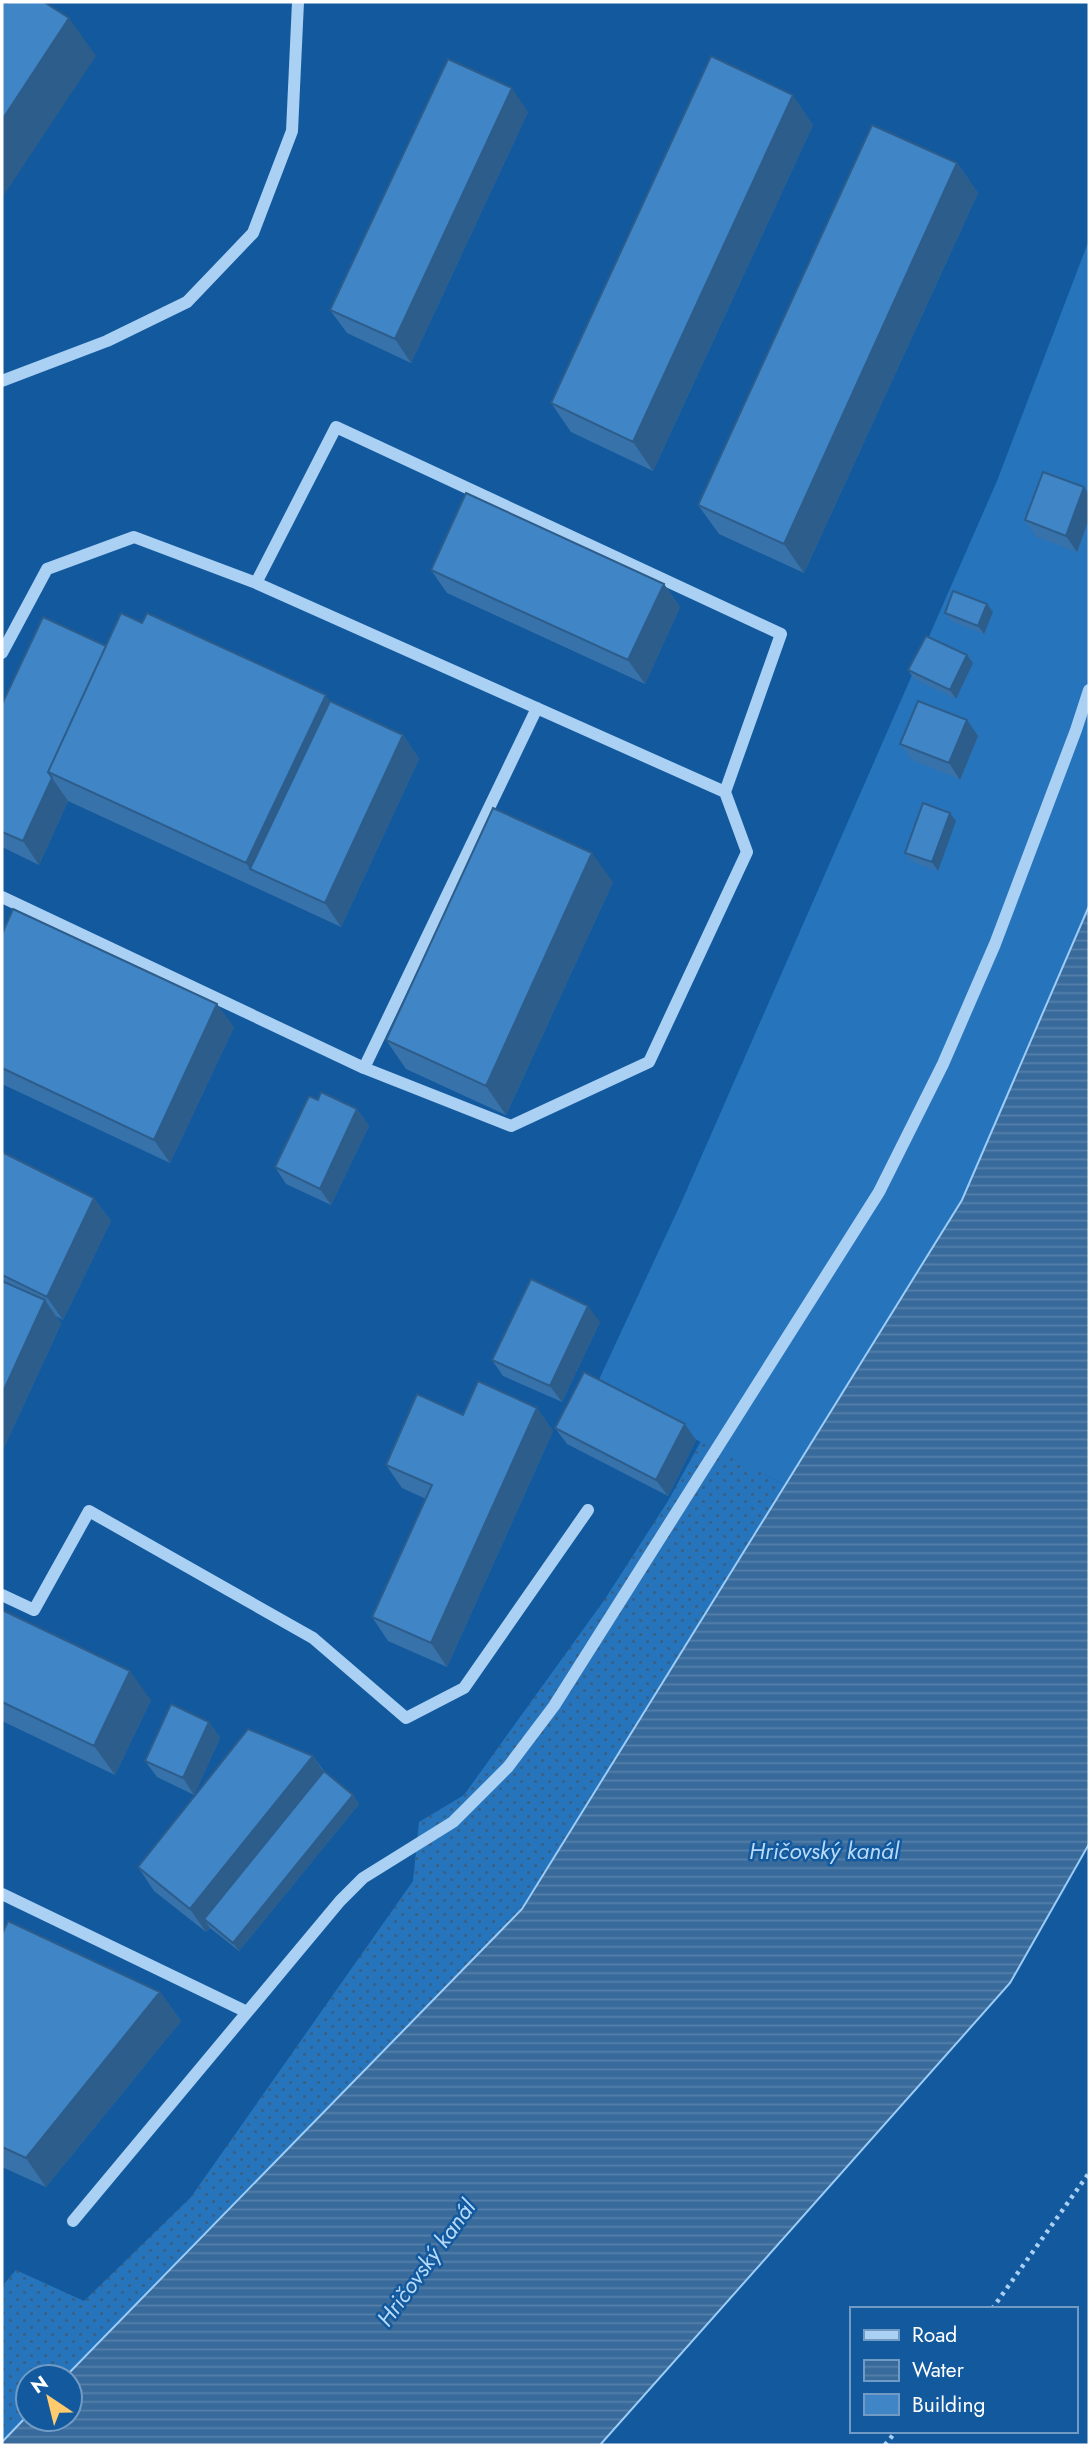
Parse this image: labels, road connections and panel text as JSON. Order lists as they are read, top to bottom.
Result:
{
  "water": ["Hričovský kanál"],
  "legend": ["Road", "Water", "Building"],
  "north": "top left"
}
